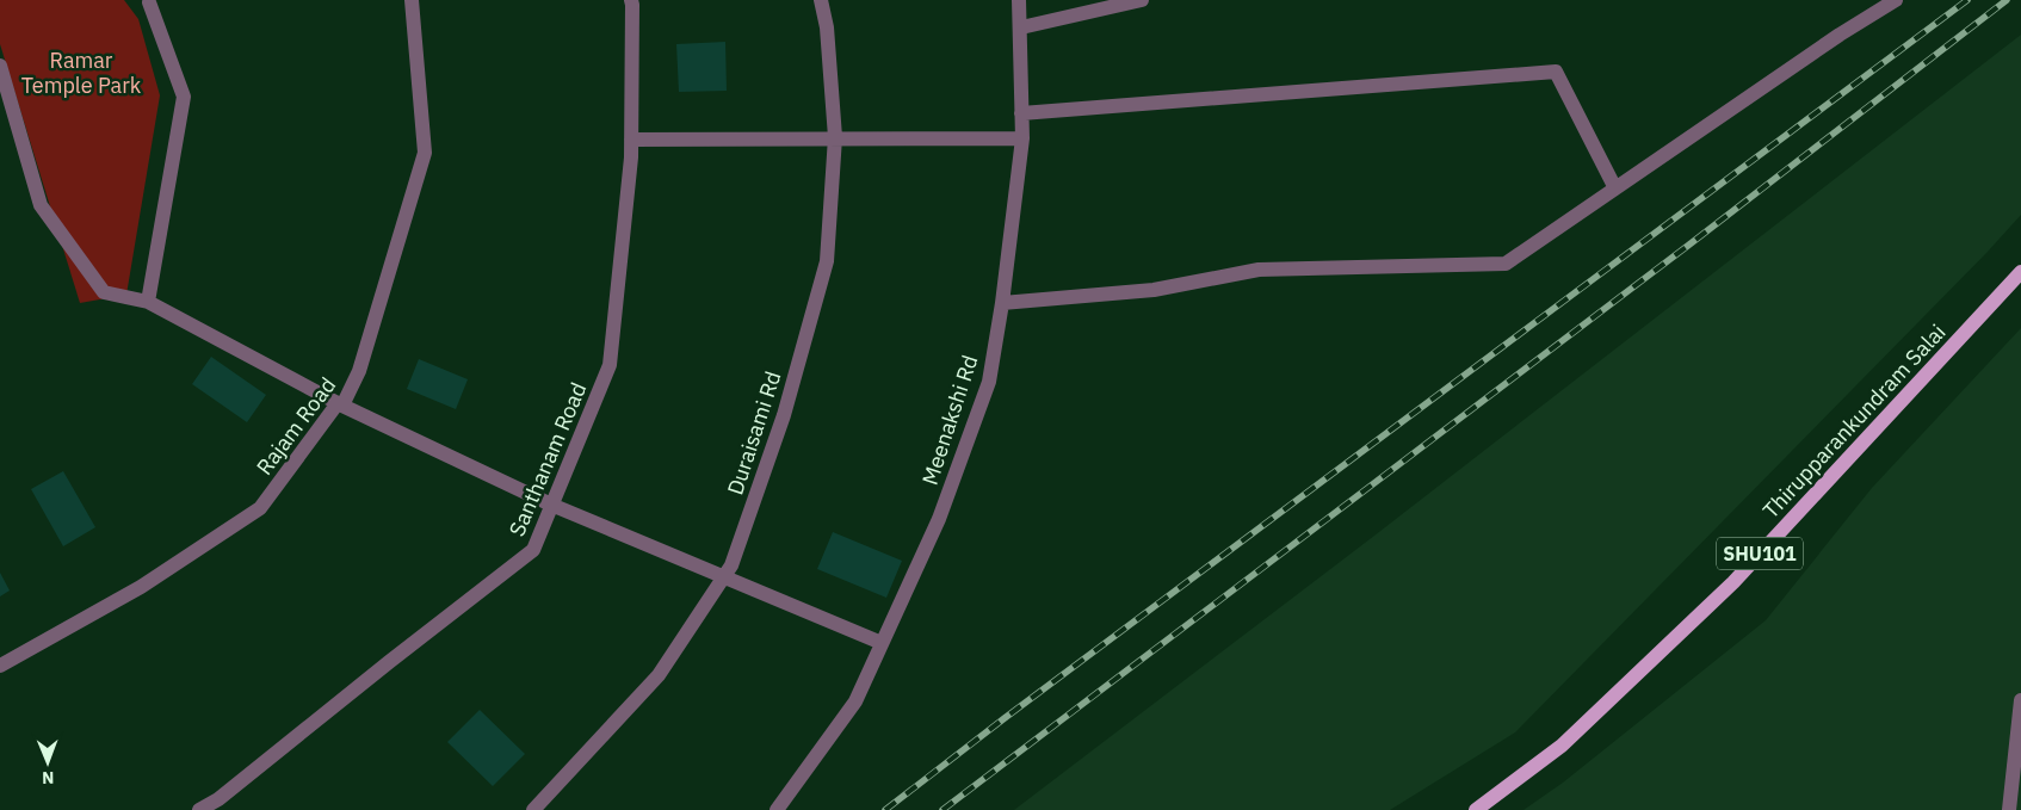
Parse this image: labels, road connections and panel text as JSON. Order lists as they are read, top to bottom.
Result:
{
  "streets": {
    "main road": ["Thirupparankundram Salai", "SHU101"],
    "street": [
      "Meenakshi Rd",
      "Rajam Road",
      "Duraisami Rd",
      "Santhanam Road"
    ]
  },
  "parks": ["Ramar Temple Park"],
  "north": "bottom"
}
